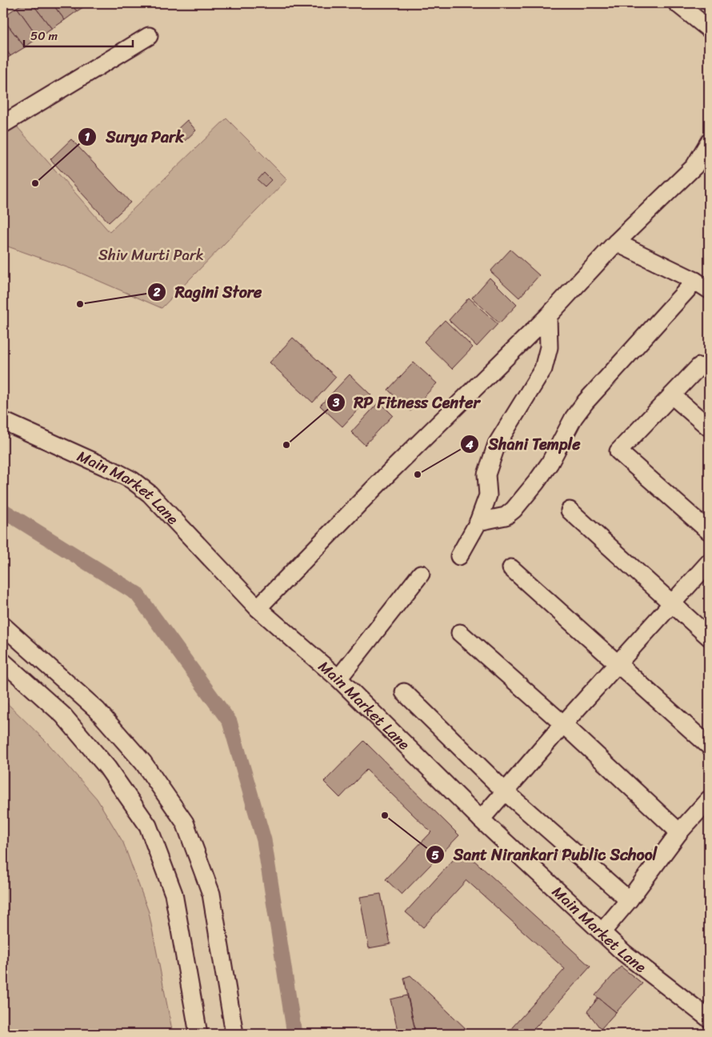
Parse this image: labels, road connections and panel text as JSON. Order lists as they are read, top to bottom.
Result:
{
  "streets": {
    "street": ["Main Market Lane"]
  },
  "parks": ["Shiv Murti Park"],
  "places": [
    "Surya Park",
    "Ragini Store",
    "RP Fitness Center",
    "Shani Temple",
    "Sant Nirankari Public School"
  ],
  "scale_bar": "50 m"
}
